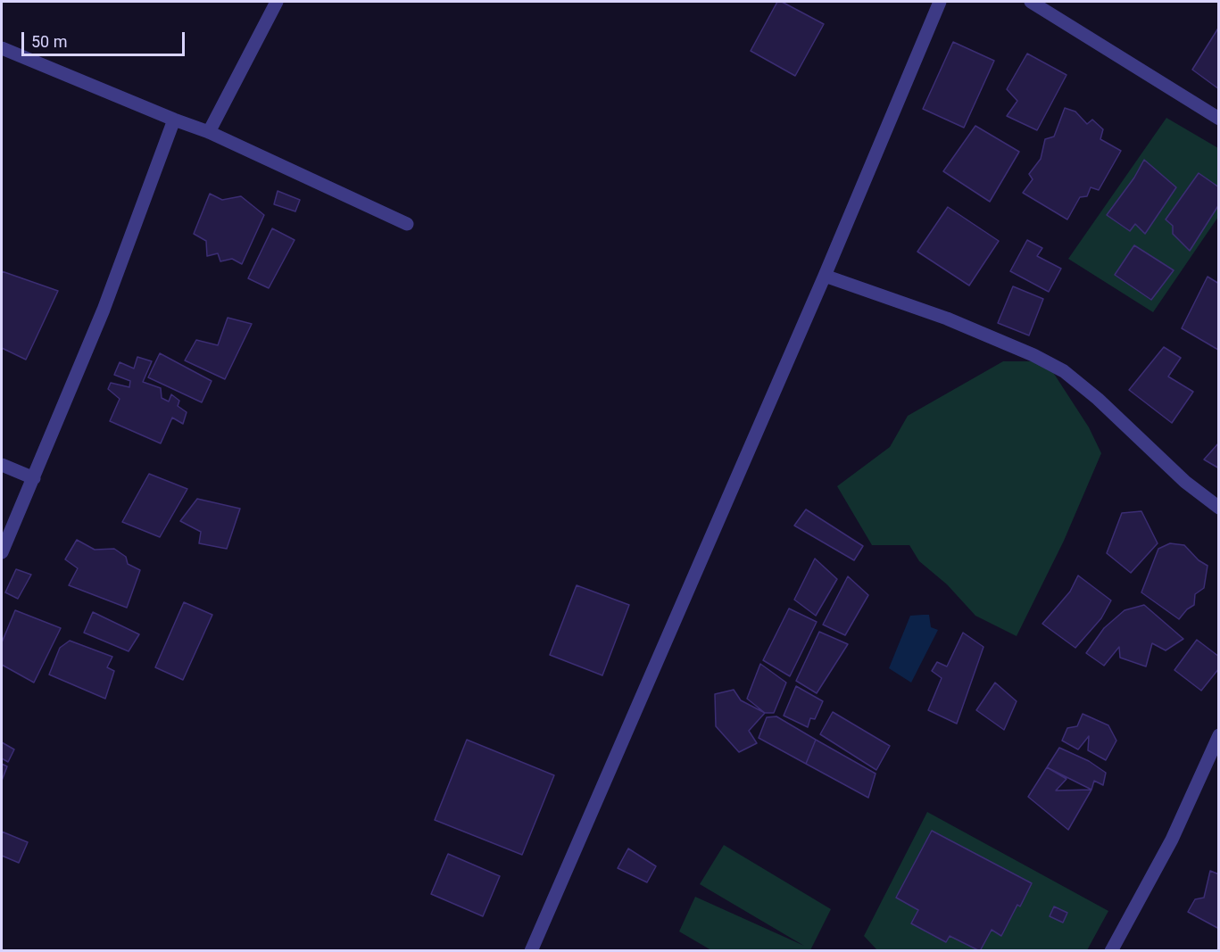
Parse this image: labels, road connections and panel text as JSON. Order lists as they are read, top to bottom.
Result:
{
  "scale_bar": "50 m"
}
